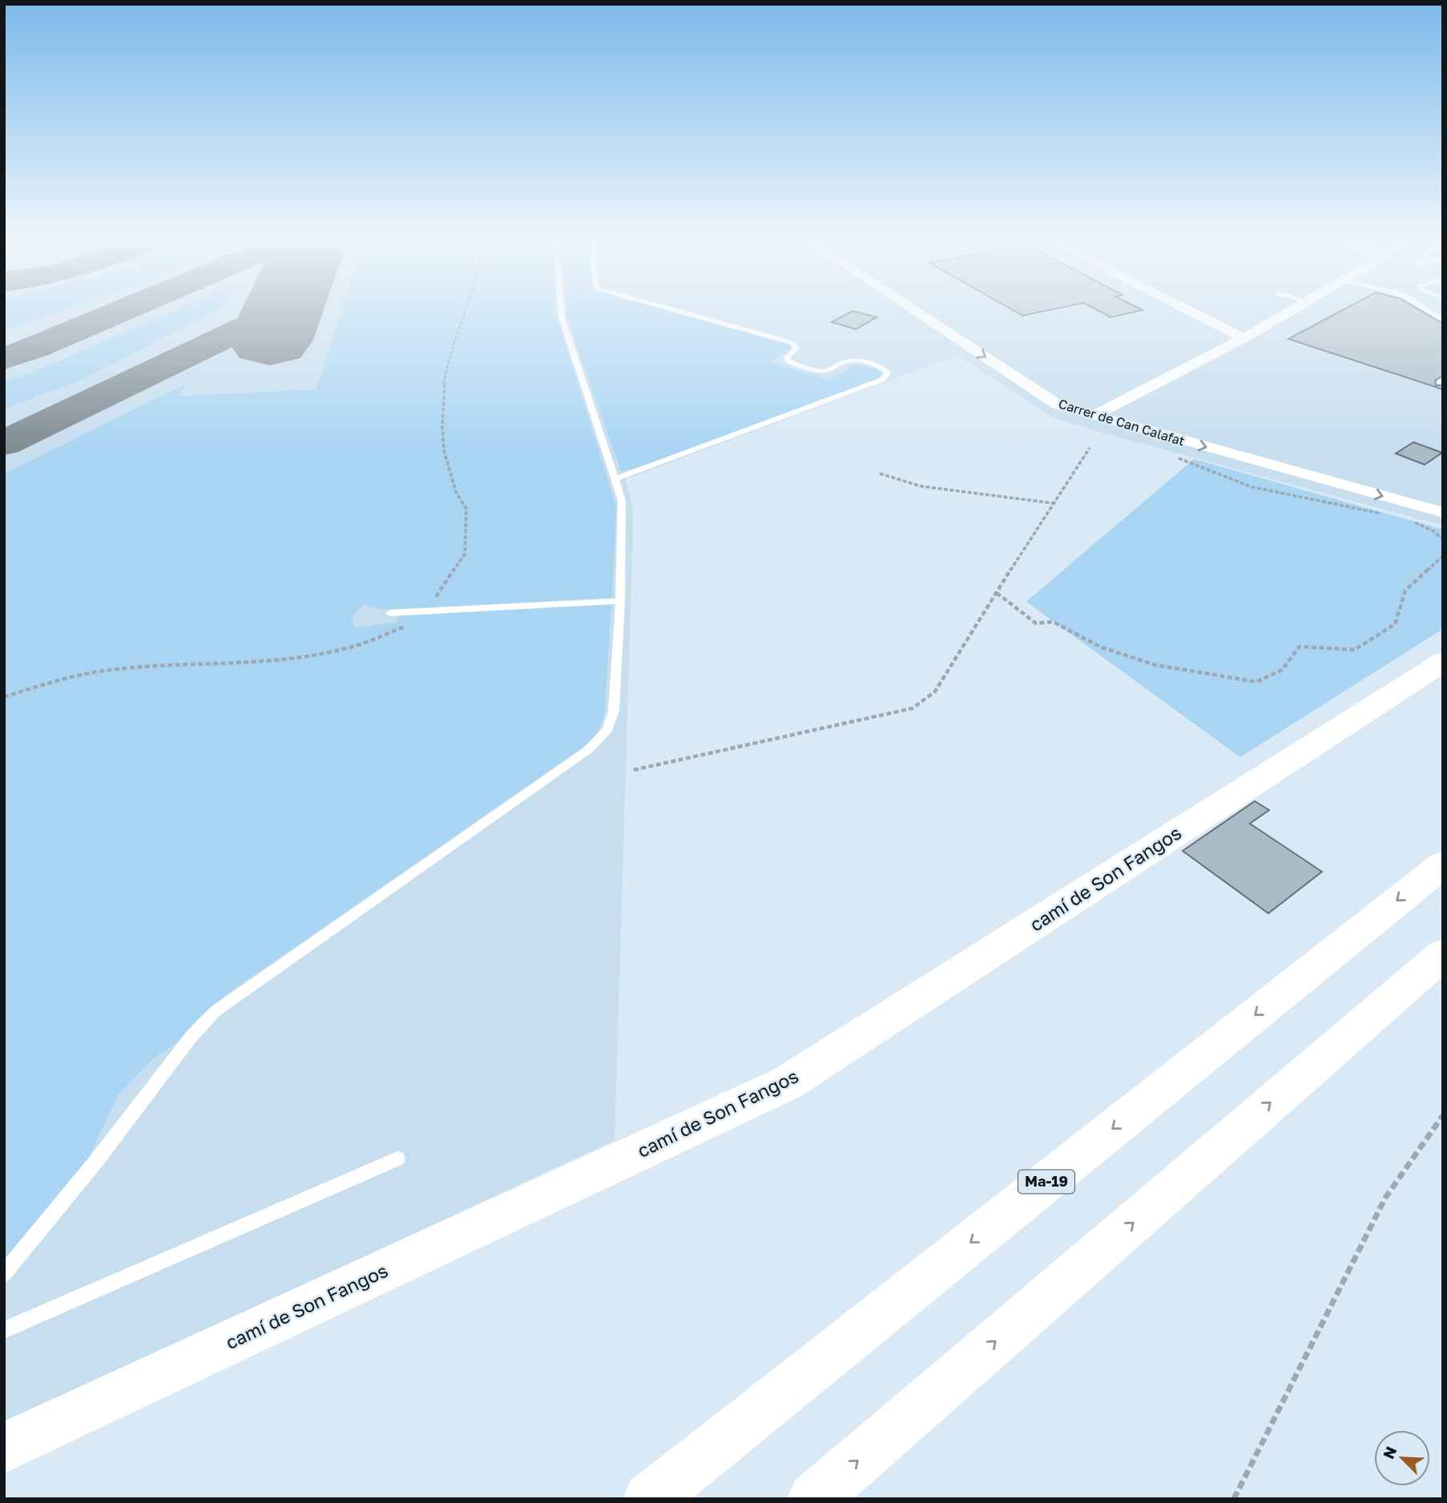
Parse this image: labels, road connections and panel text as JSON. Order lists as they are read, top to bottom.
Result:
{
  "streets": {
    "main road": ["camí de Son Fangos", "Ma-19"],
    "street": ["Carrer de Can Calafat"]
  },
  "one_way": ["Carrer de Can Calafat"],
  "north": "top left"
}
